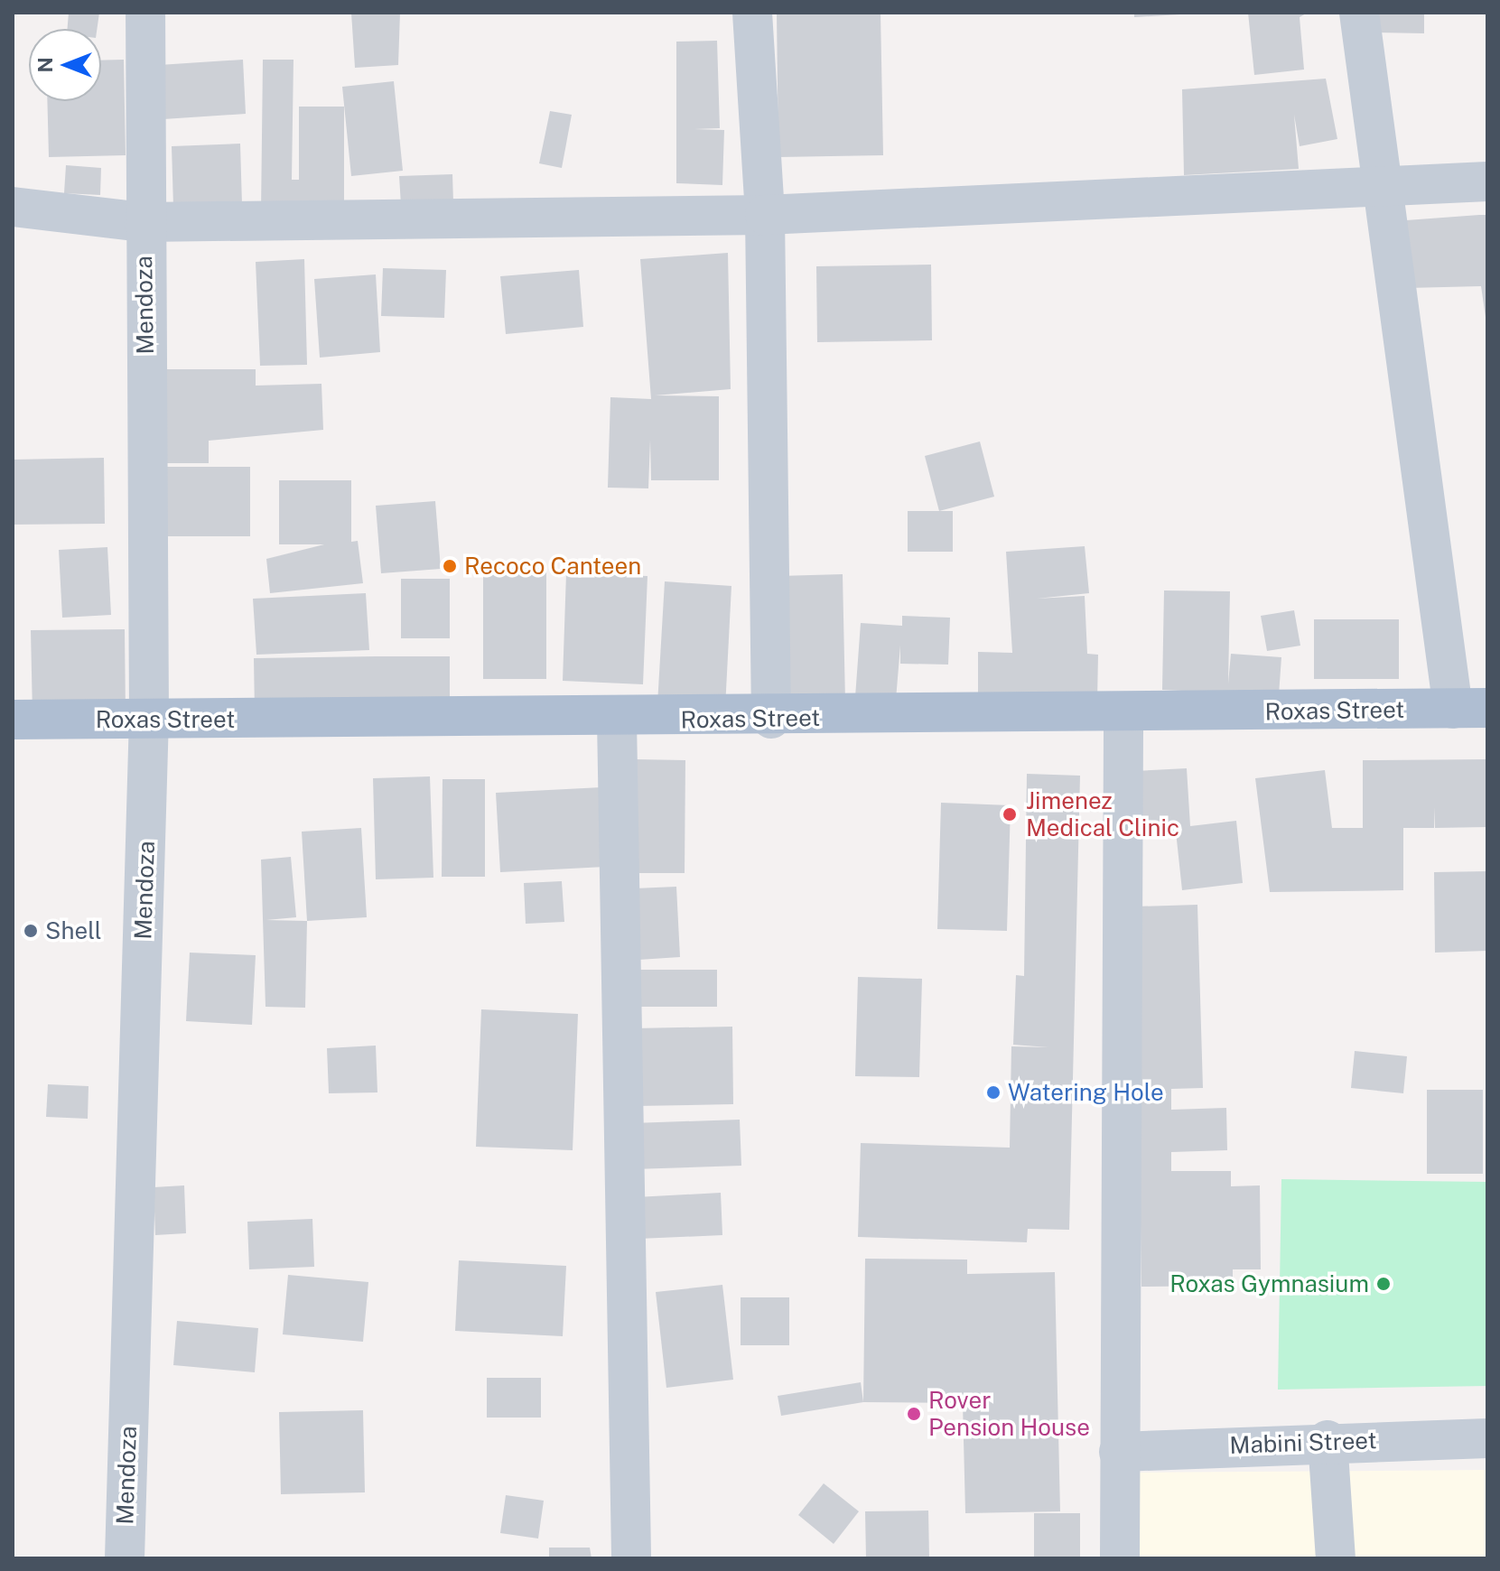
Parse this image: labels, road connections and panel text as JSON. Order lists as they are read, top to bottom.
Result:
{
  "streets": {
    "main road": ["Roxas Street"],
    "street": ["Mendoza", "Mabini Street"]
  },
  "crossings": [
    ["Mendoza", "Roxas Street"]
  ],
  "places": [
    "Recoco Canteen",
    "Jimenez Medical Clinic",
    "Shell",
    "Watering Hole",
    "Roxas Gymnasium",
    "Rover Pension House"
  ],
  "north": "left"
}
